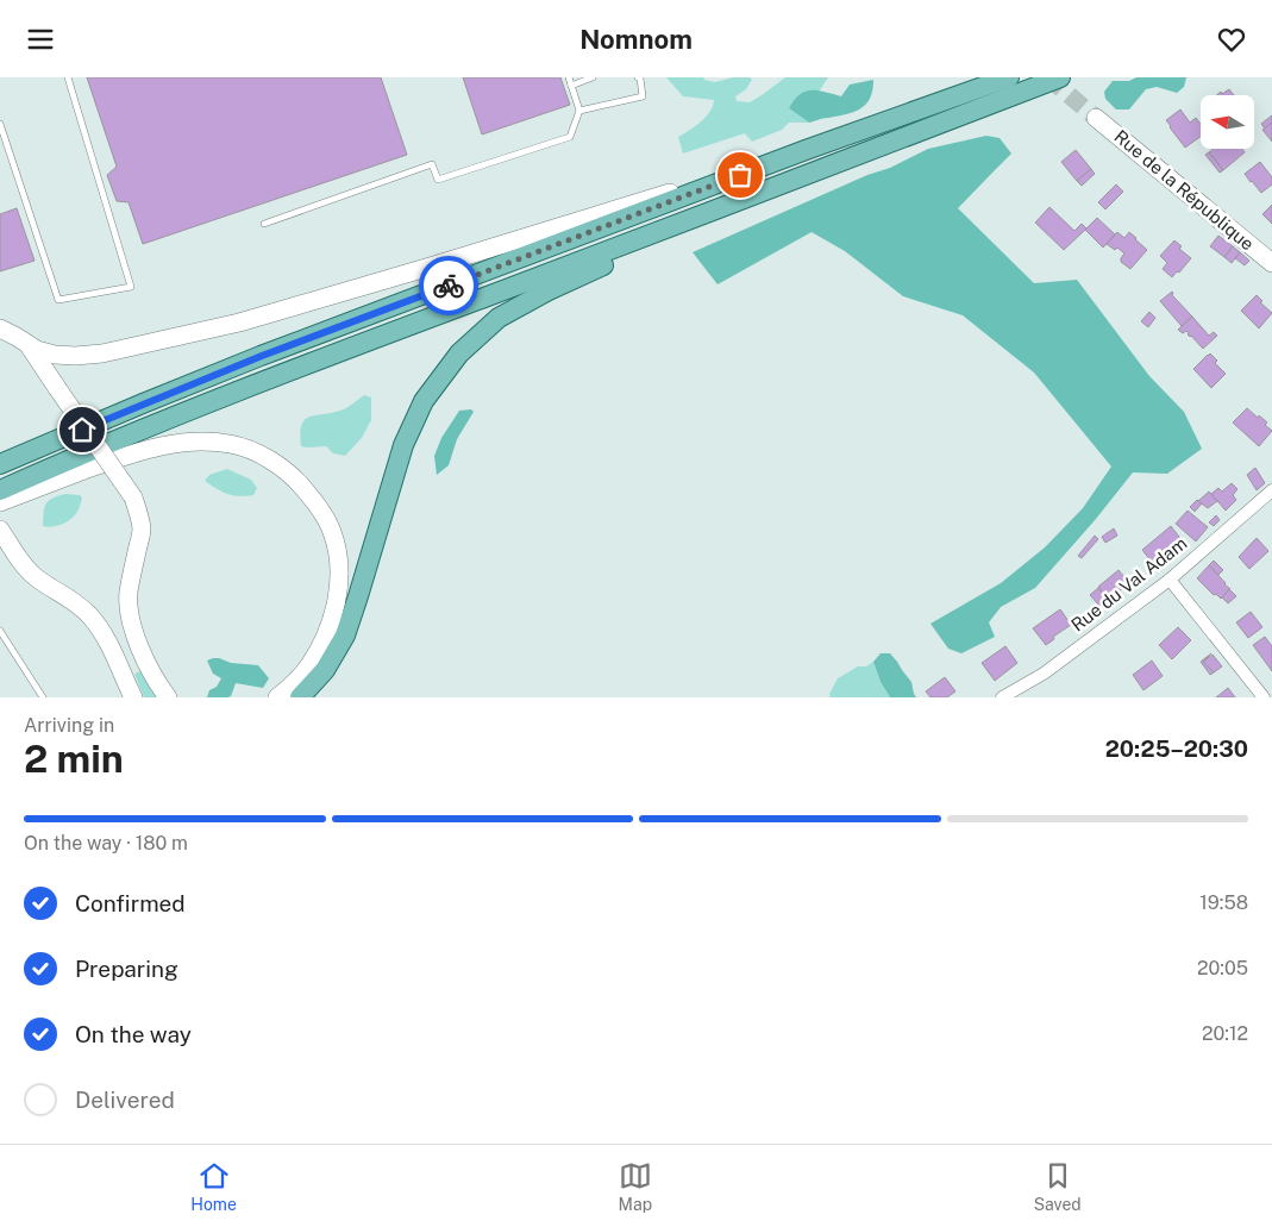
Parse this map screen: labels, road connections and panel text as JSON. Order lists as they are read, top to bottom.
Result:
{
  "streets": {
    "main road": ["Rue de la République"],
    "street": ["Rue du Val Adam"]
  },
  "north": "left",
  "page": {
    "header": "Nomnom",
    "heading": ["2 min", "Arriving in", "20:25–20:30"],
    "bar": "On the way · 180 m",
    "list": [
      ["Confirmed", "19:58"],
      ["Preparing", "20:05"],
      ["On the way", "20:12"],
      "Delivered"
    ],
    "tabs": ["Home", "Map", "Saved"]
  }
}
